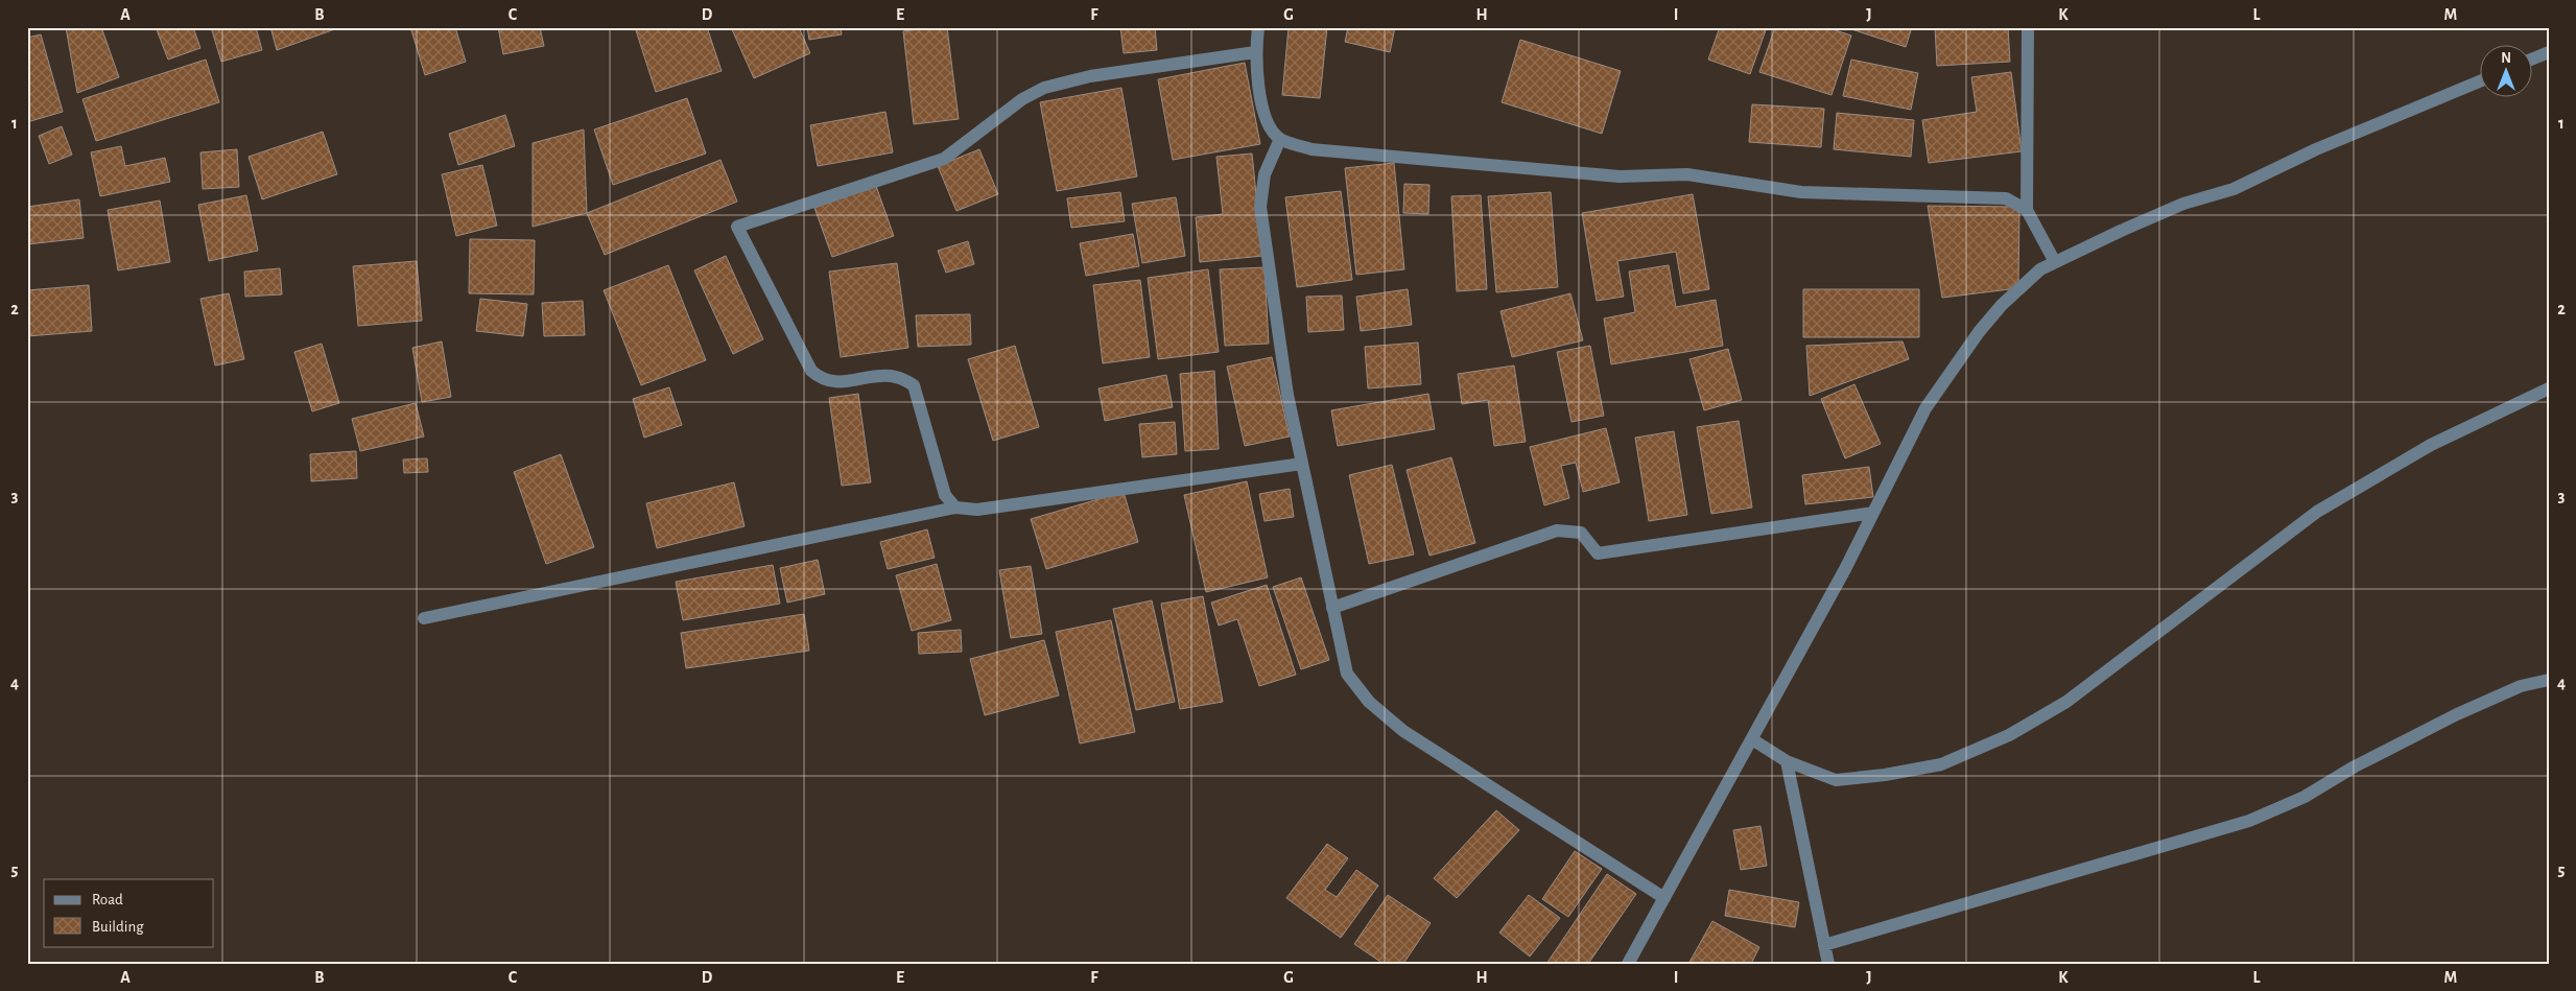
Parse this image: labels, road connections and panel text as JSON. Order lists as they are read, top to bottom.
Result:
{
  "legend": ["Road", "Building"],
  "north": "top",
  "grid": {
    "columns": [
      "A",
      "B",
      "C",
      "D",
      "E",
      "F",
      "G",
      "H",
      "I",
      "J",
      "K",
      "L",
      "M"
    ],
    "rows": [
      "1",
      "2",
      "3",
      "4",
      "5"
    ]
  }
}
